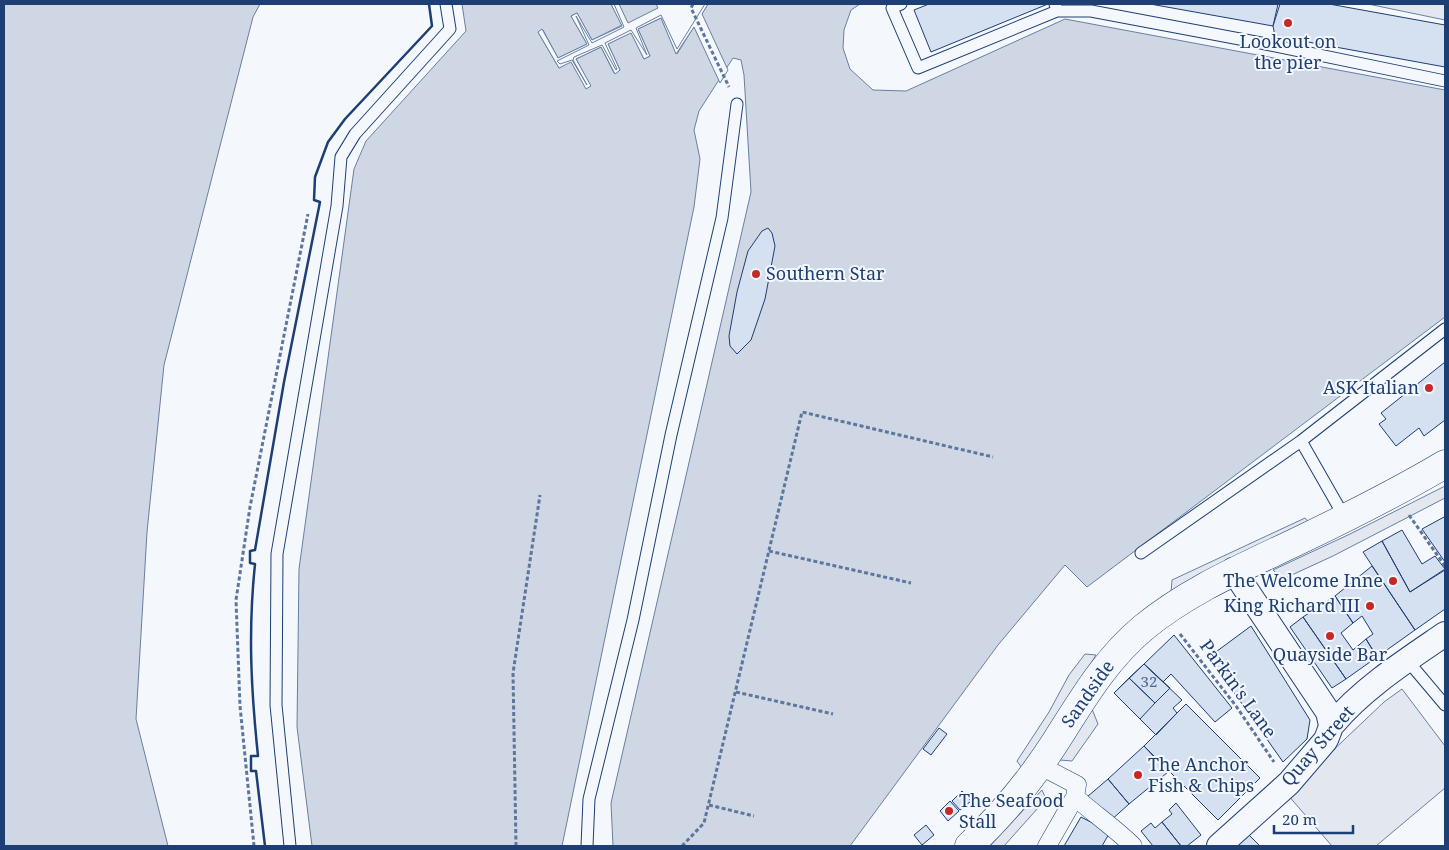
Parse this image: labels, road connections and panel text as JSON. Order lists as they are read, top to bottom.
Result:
{
  "streets": {
    "street": ["Sandside", "Quay Street"],
    "path": ["Parkin's Lane"]
  },
  "crossings": [
    ["Parkin's Lane", "Sandside"],
    ["Parkin's Lane", "Quay Street"]
  ],
  "places": [
    "Lookout on the pier",
    "Southern Star",
    "ASK Italian",
    "The Welcome Inne",
    "King Richard III",
    "Quayside Bar",
    "The Anchor Fish & Chips",
    "The Seafood Stall"
  ],
  "house_numbers": ["32"],
  "scale_bar": "20 m"
}
